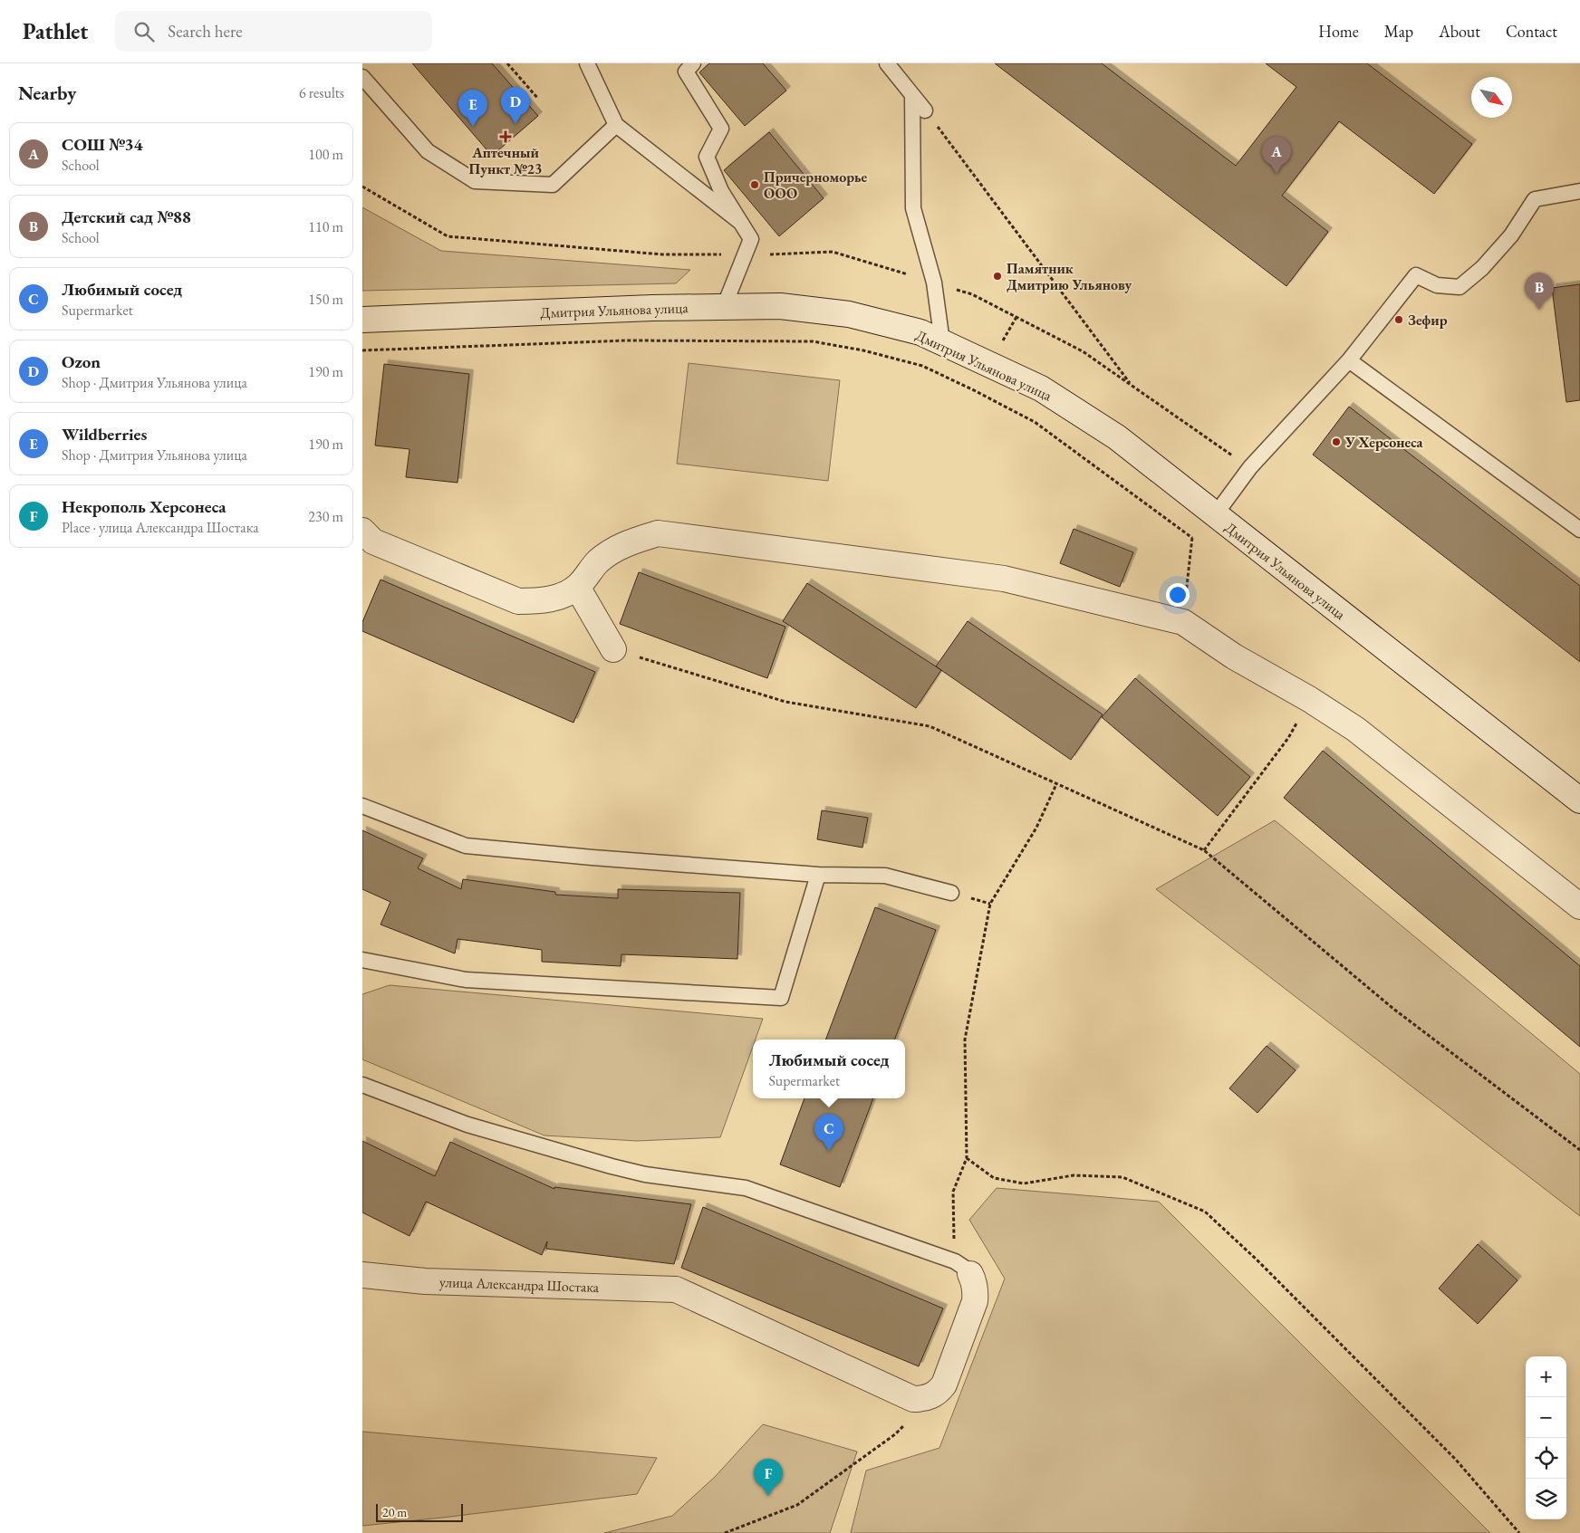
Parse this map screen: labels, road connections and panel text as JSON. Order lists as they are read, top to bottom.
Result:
{
  "streets": {
    "street": ["Дмитрия Ульянова улица", "улица Александра Шостака"]
  },
  "places": {
    "health": ["Аптечный Пункт №23"],
    "other": [
      "Причерноморье ООО",
      "Памятник Дмитрию Ульянову",
      "Зефир",
      "У Херсонеса"
    ]
  },
  "scale_bar": "20 m",
  "north": "bottom right",
  "page": {
    "header": "Pathlet",
    "search": "Search here",
    "nav": [
      "Home",
      "Map",
      "About",
      "Contact"
    ],
    "heading": ["Nearby", "6 results"],
    "pins": [
      "D",
      "E",
      "A",
      "B",
      "C",
      "F"
    ],
    "list": [
      {
        "mark": "A",
        "name": "СОШ №34",
        "note": "School",
        "value": "100 m"
      },
      {
        "mark": "B",
        "name": "Детский сад №88",
        "note": "School",
        "value": "110 m"
      },
      {
        "mark": "C",
        "name": "Любимый сосед",
        "note": "Supermarket",
        "value": "150 m"
      },
      {
        "mark": "D",
        "name": "Ozon",
        "note": "Shop · Дмитрия Ульянова улица",
        "value": "190 m"
      },
      {
        "mark": "E",
        "name": "Wildberries",
        "note": "Shop · Дмитрия Ульянова улица",
        "value": "190 m"
      },
      {
        "mark": "F",
        "name": "Некрополь Херсонеса",
        "note": "Place · улица Александра Шостака",
        "value": "230 m"
      }
    ],
    "popup": ["Любимый сосед", "Supermarket"],
    "map_buttons": ["+", "−"],
    "scale": "20 m"
  }
}
